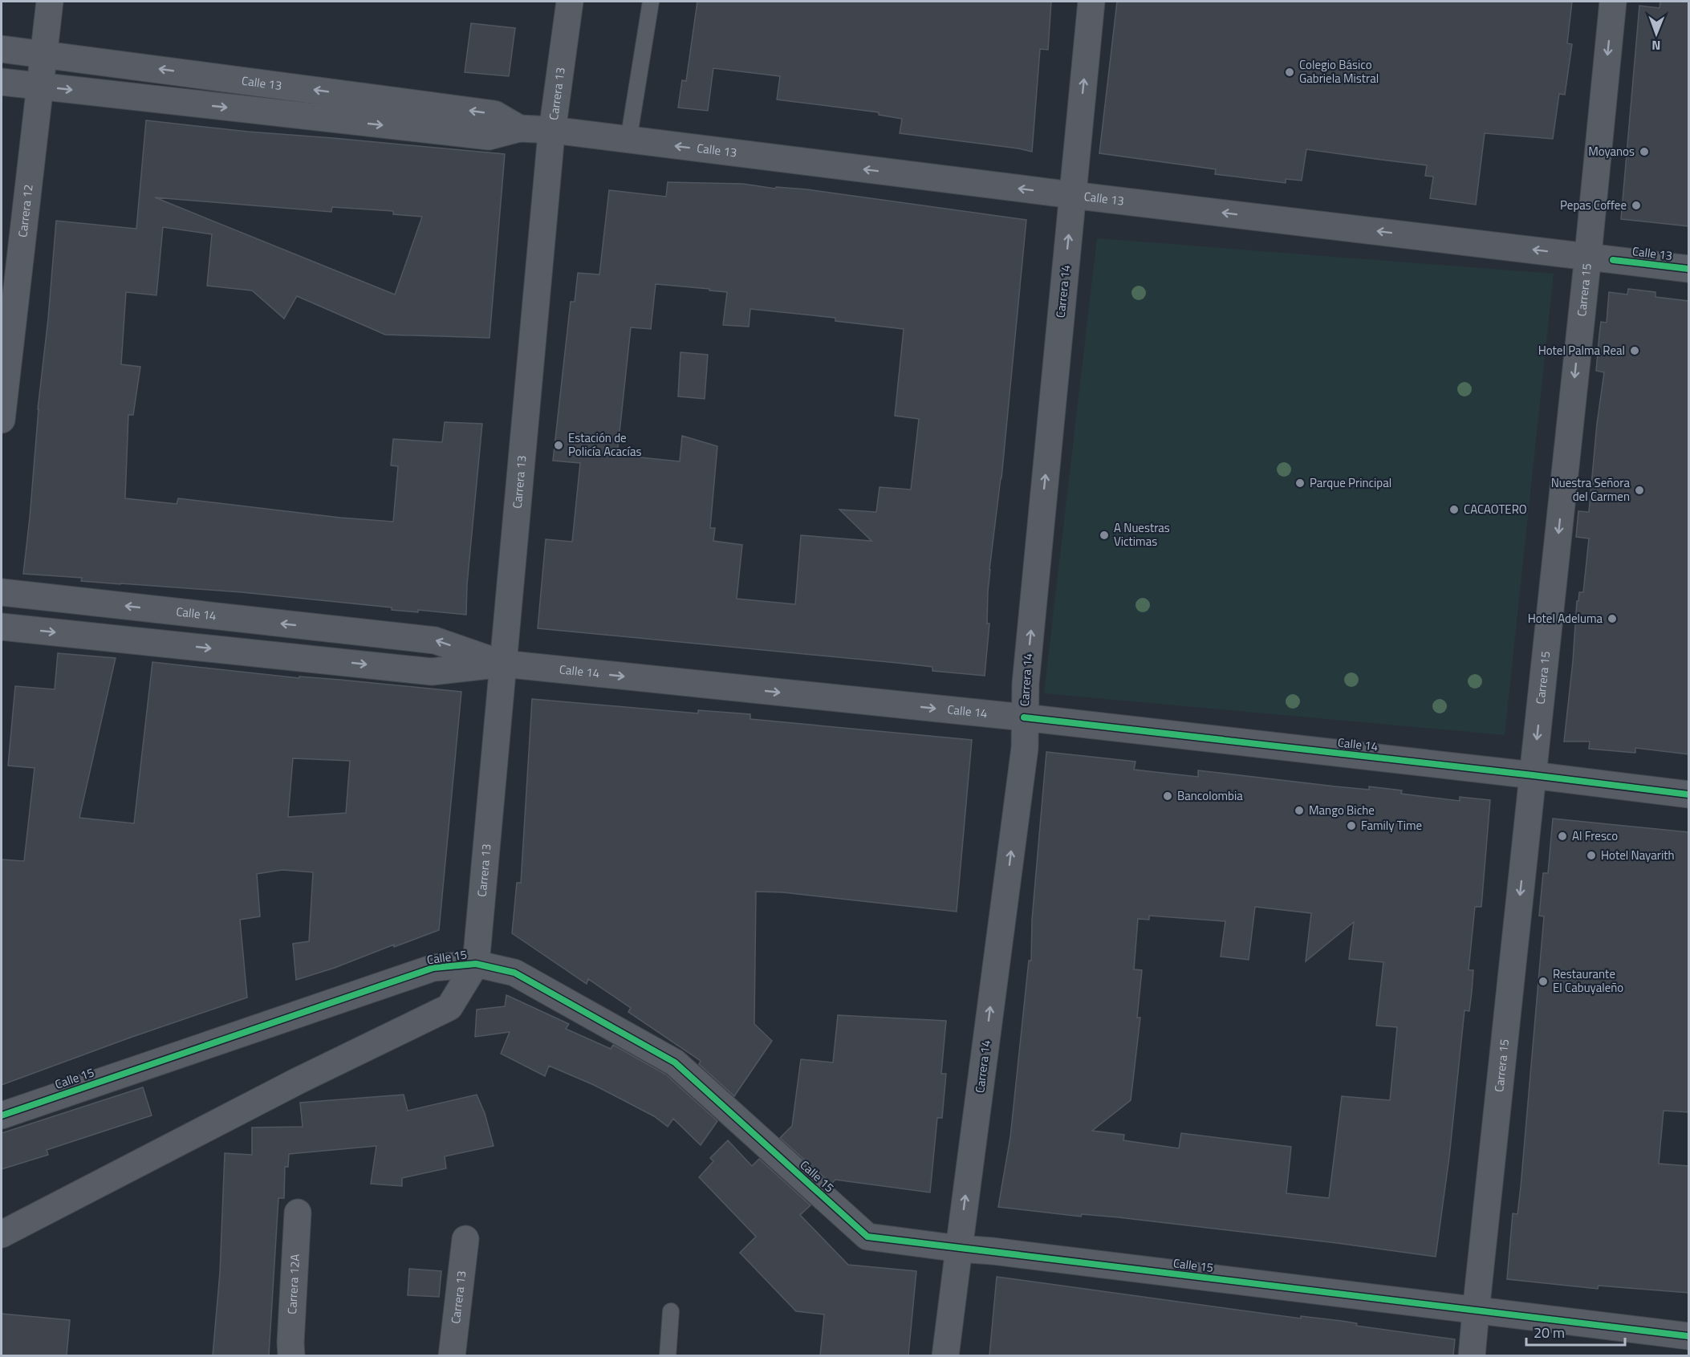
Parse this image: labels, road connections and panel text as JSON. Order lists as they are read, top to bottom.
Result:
{
  "streets": {
    "street": [
      "Calle 13",
      "Carrera 13",
      "Carrera 12",
      "Carrera 15",
      "Carrera 14",
      "Calle 14",
      "Calle 15",
      "Carrera 12A"
    ]
  },
  "crossings": [
    ["Calle 13", "Carrera 13"],
    ["Calle 13", "Carrera 12"],
    ["Calle 13", "Carrera 15"],
    ["Calle 13", "Carrera 14"],
    ["Carrera 13", "Calle 14"],
    ["Carrera 13", "Calle 15"],
    ["Carrera 15", "Calle 14"],
    ["Carrera 15", "Calle 15"],
    ["Carrera 14", "Calle 14"],
    ["Carrera 14", "Calle 15"]
  ],
  "one_way": ["Carrera 15", "Carrera 14"],
  "places": [
    "Colegio Básico Gabriela Mistral",
    "Moyanos",
    "Pepas Coffee",
    "Hotel Palma Real",
    "Estación de Policía Acacías",
    "Parque Principal",
    "Nuestra Señora del Carmen",
    "CACAOTERO",
    "A Nuestras Victimas",
    "Hotel Adeluma",
    "Bancolombia",
    "Mango Biche",
    "Family Time",
    "Al Fresco",
    "Hotel Nayarith",
    "Restaurante El Cabuyaleño"
  ],
  "scale_bar": "20 m",
  "north": "bottom"
}
